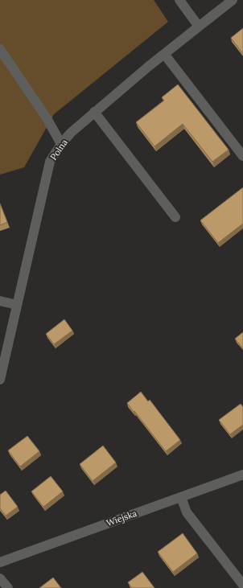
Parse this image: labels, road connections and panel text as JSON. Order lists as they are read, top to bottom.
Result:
{
  "streets": {
    "street": ["Polna", "Wiejska"]
  }
}
